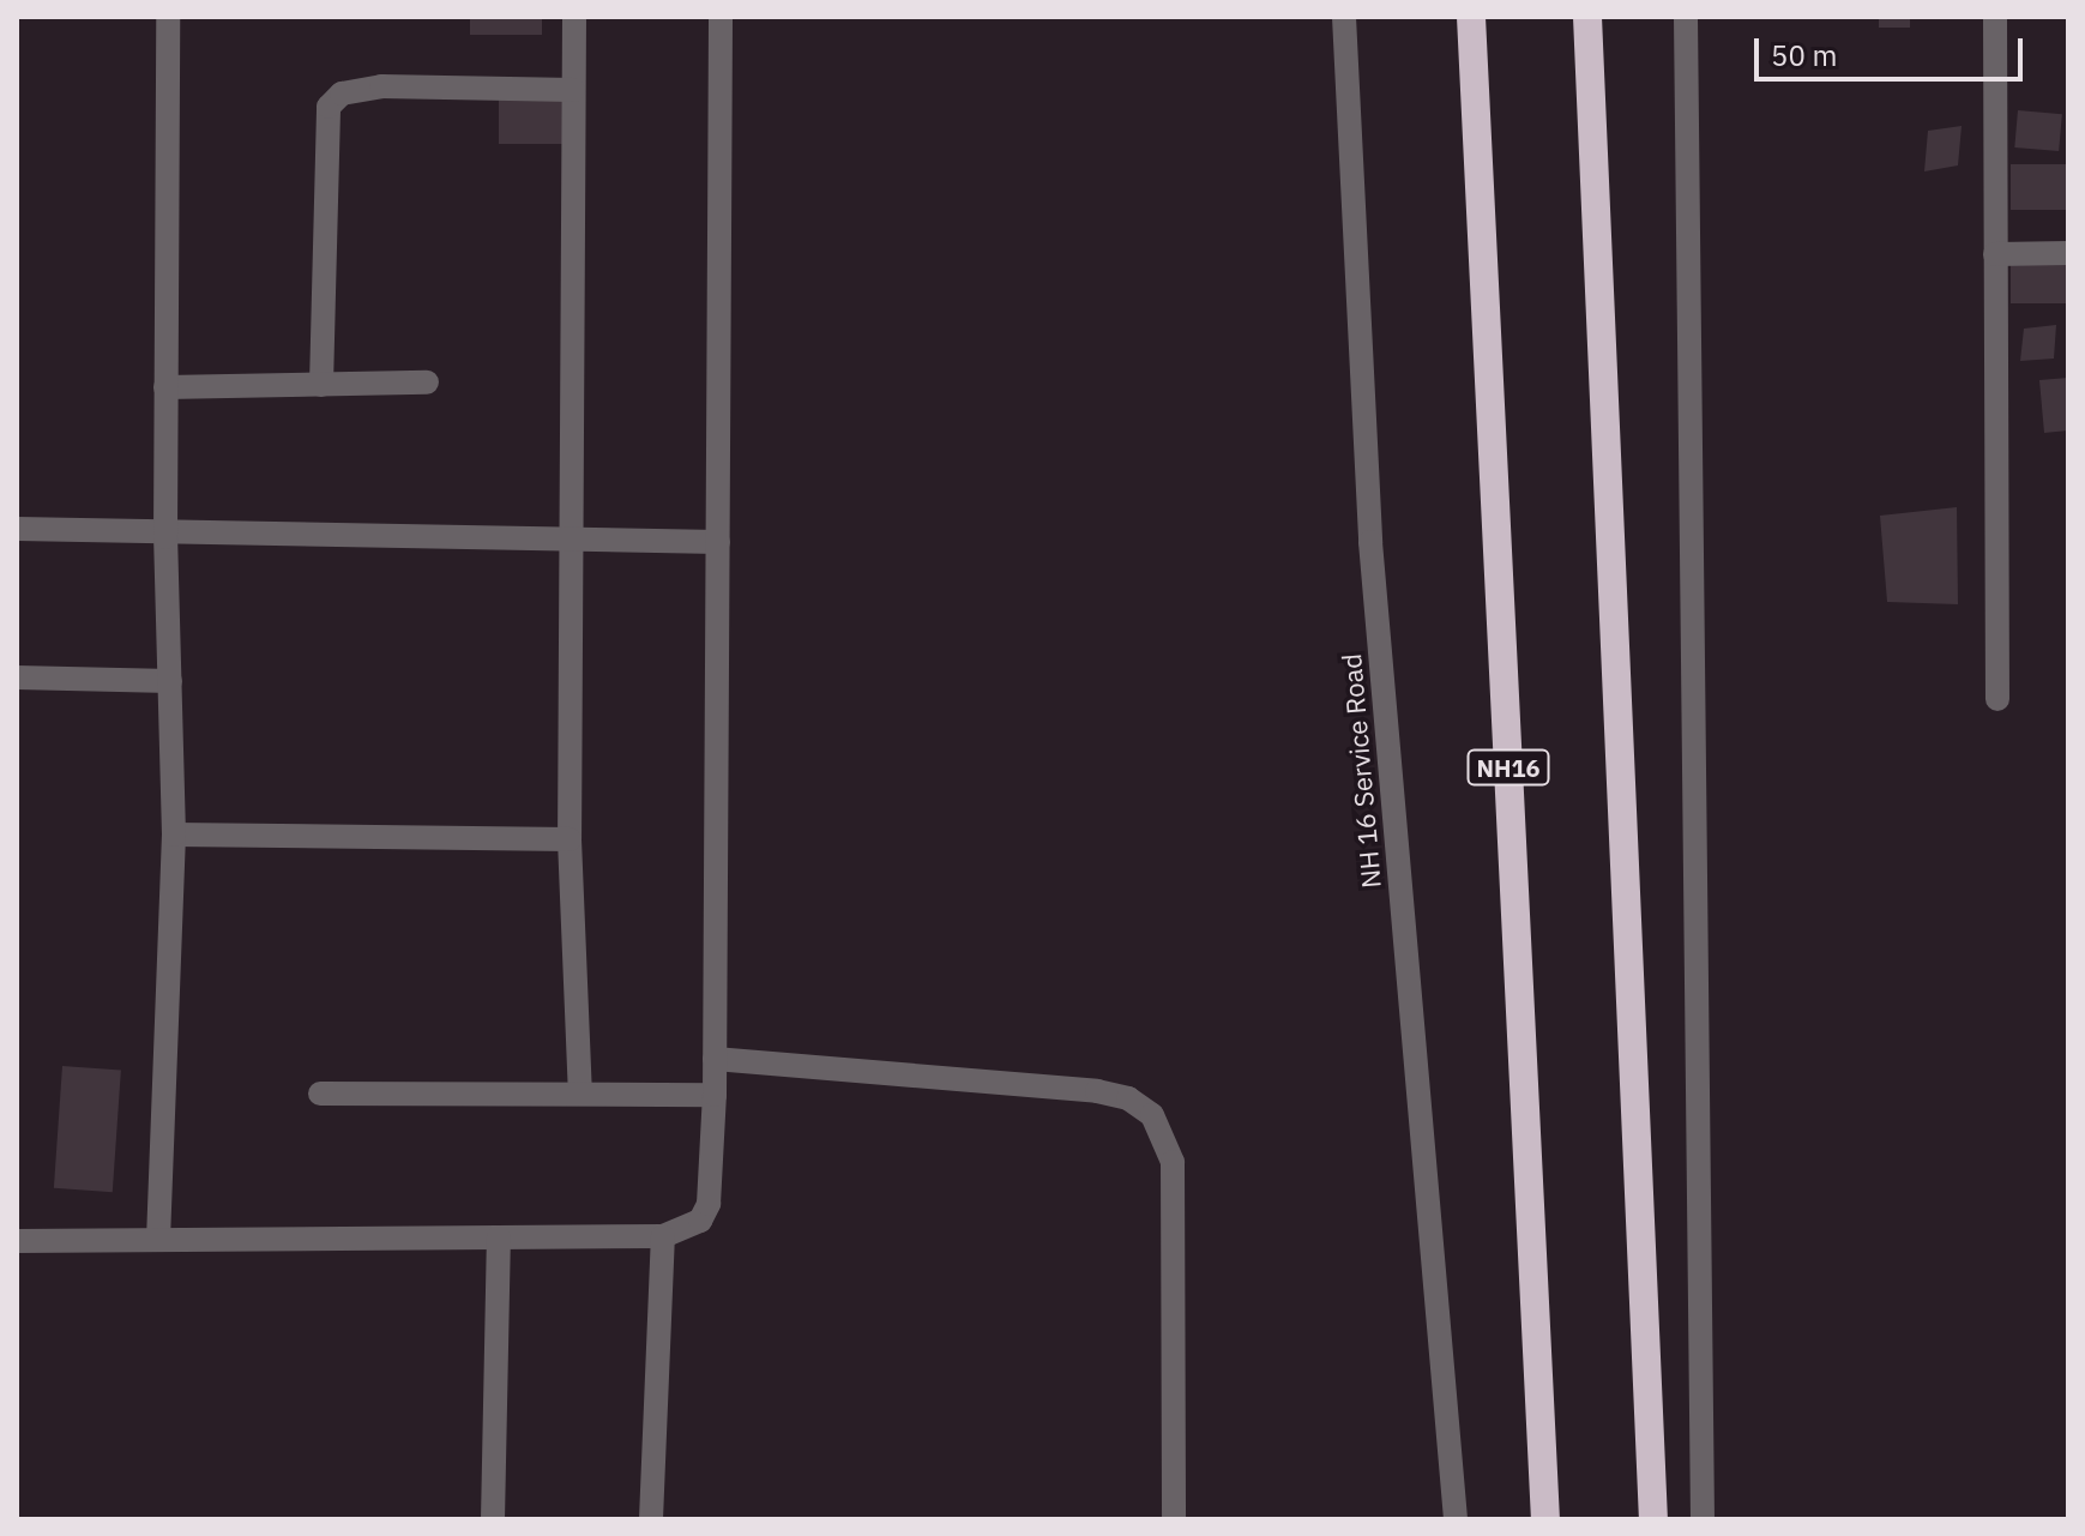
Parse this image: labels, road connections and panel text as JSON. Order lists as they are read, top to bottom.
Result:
{
  "streets": {
    "highway": ["NH16"],
    "street": ["NH 16 Service Road"]
  },
  "scale_bar": "50 m"
}
